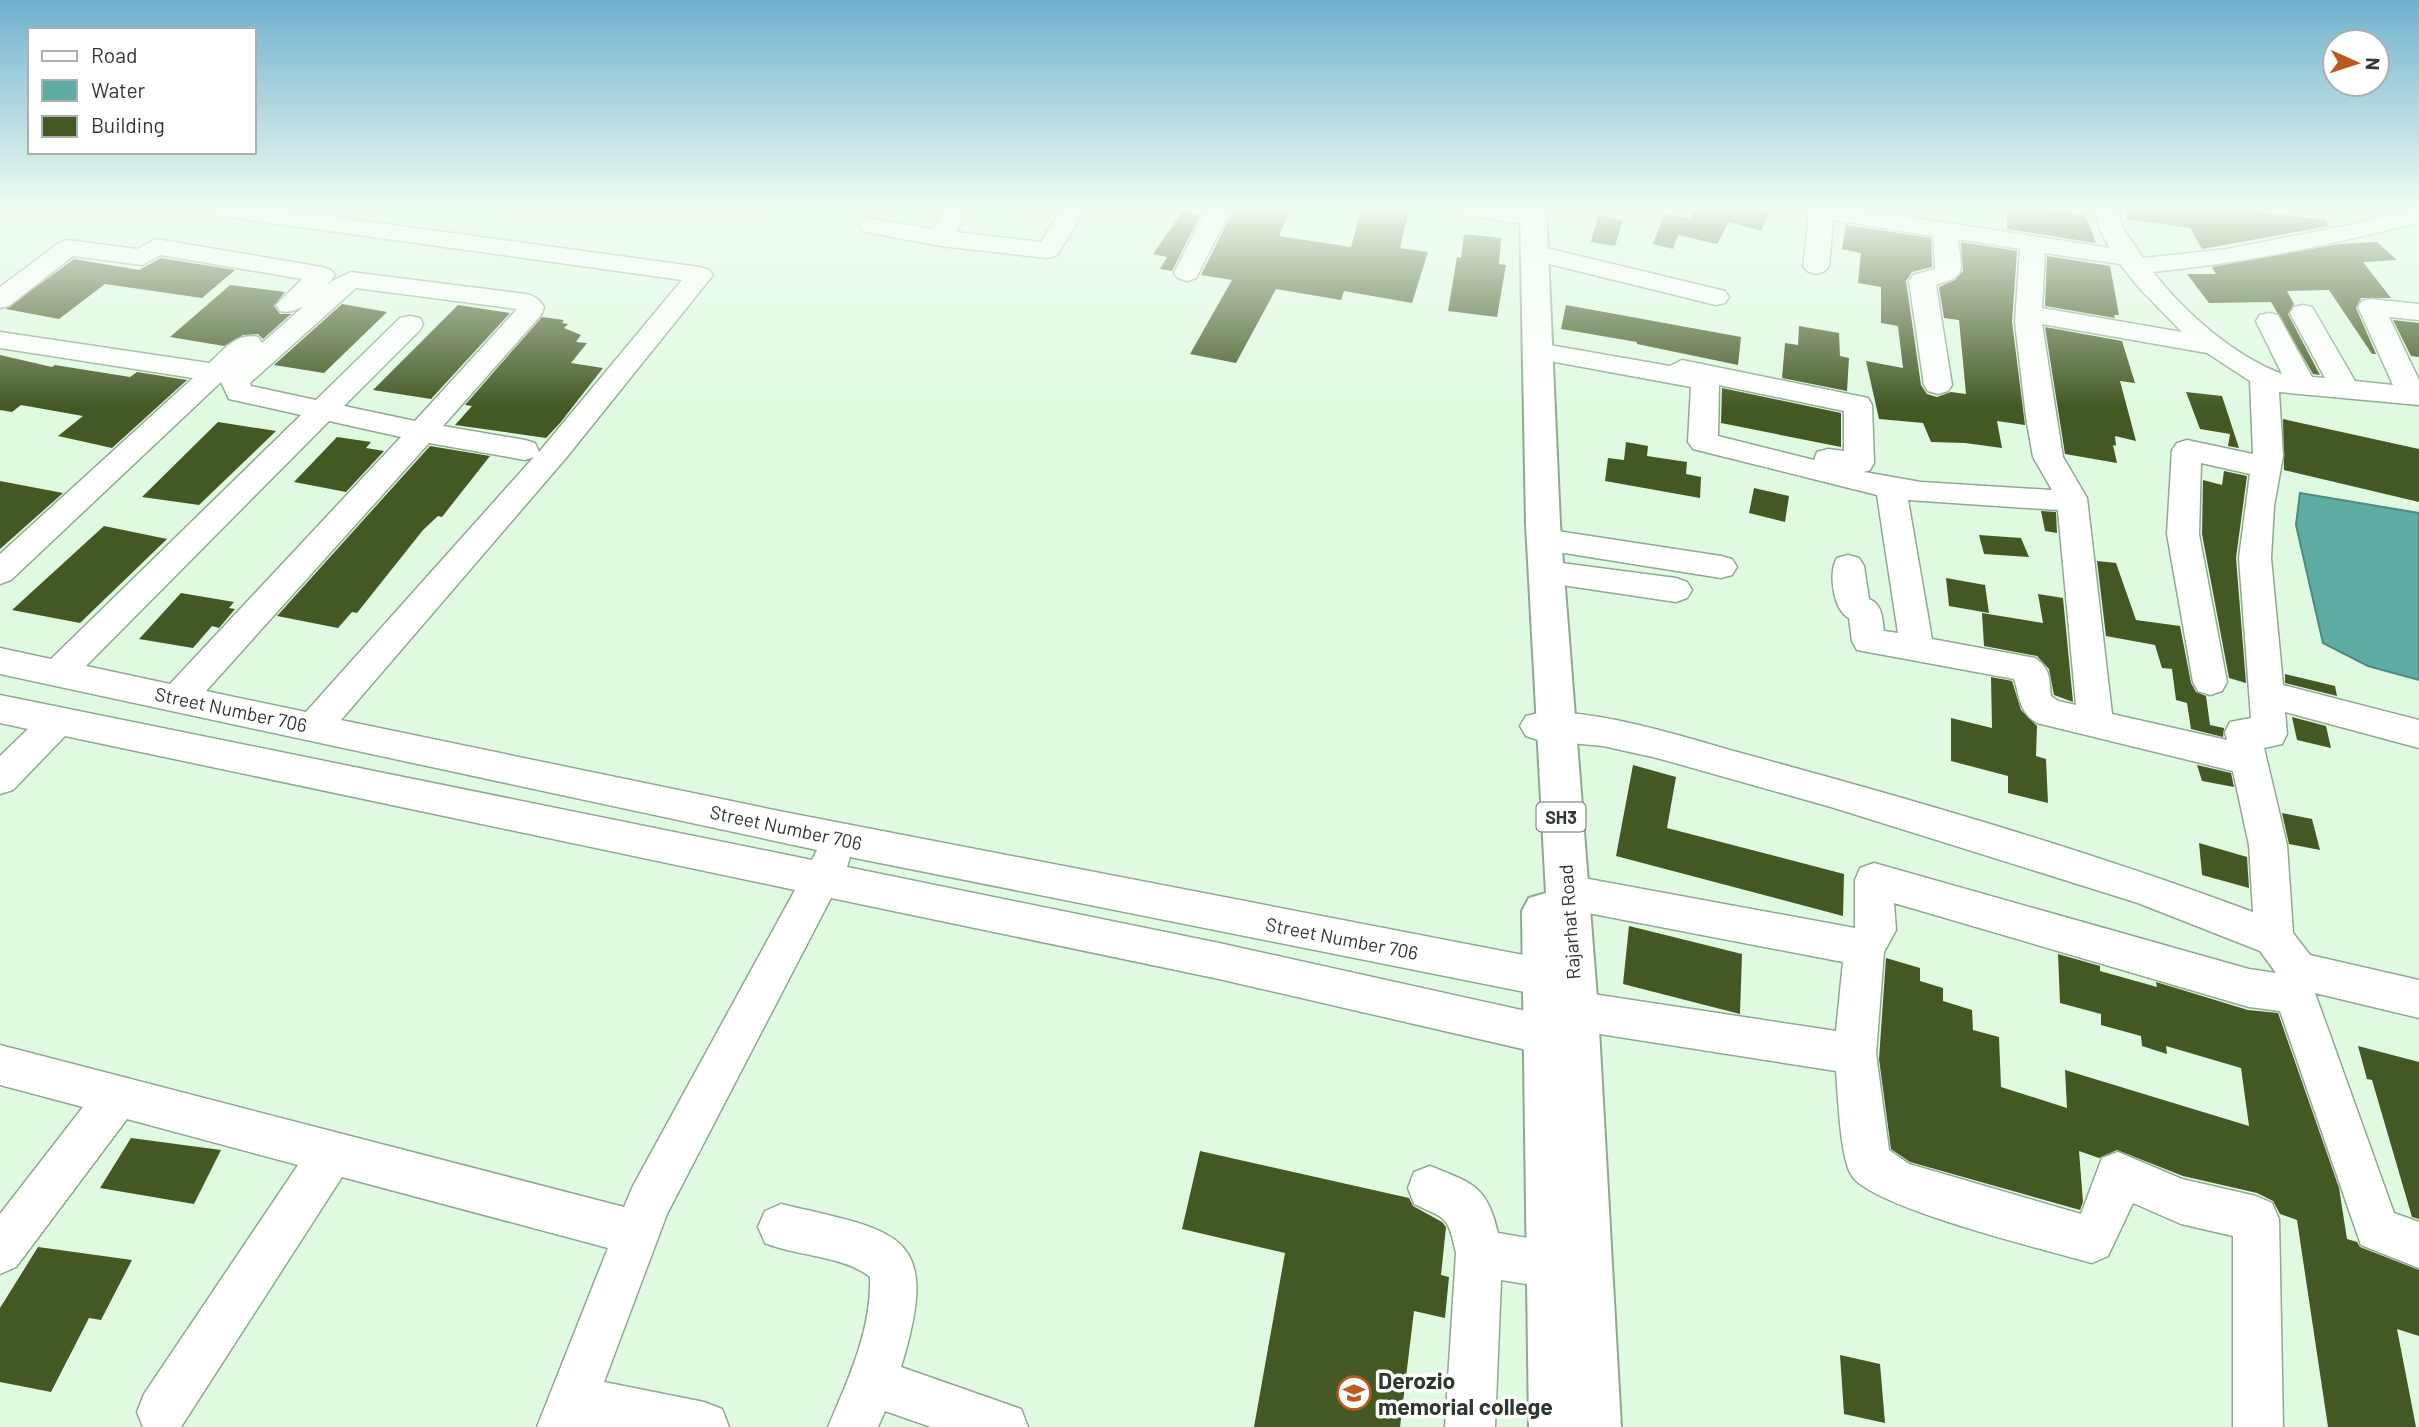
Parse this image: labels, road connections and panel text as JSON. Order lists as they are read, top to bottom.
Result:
{
  "streets": {
    "main road": ["SH3", "Rajarhat Road"],
    "street": ["Street Number 706"]
  },
  "crossings": [
    ["Street Number 706", "Rajarhat Road"]
  ],
  "places": {
    "school or university": ["Derozio memorial college"]
  },
  "legend": ["Road", "Water", "Building"],
  "north": "right"
}
